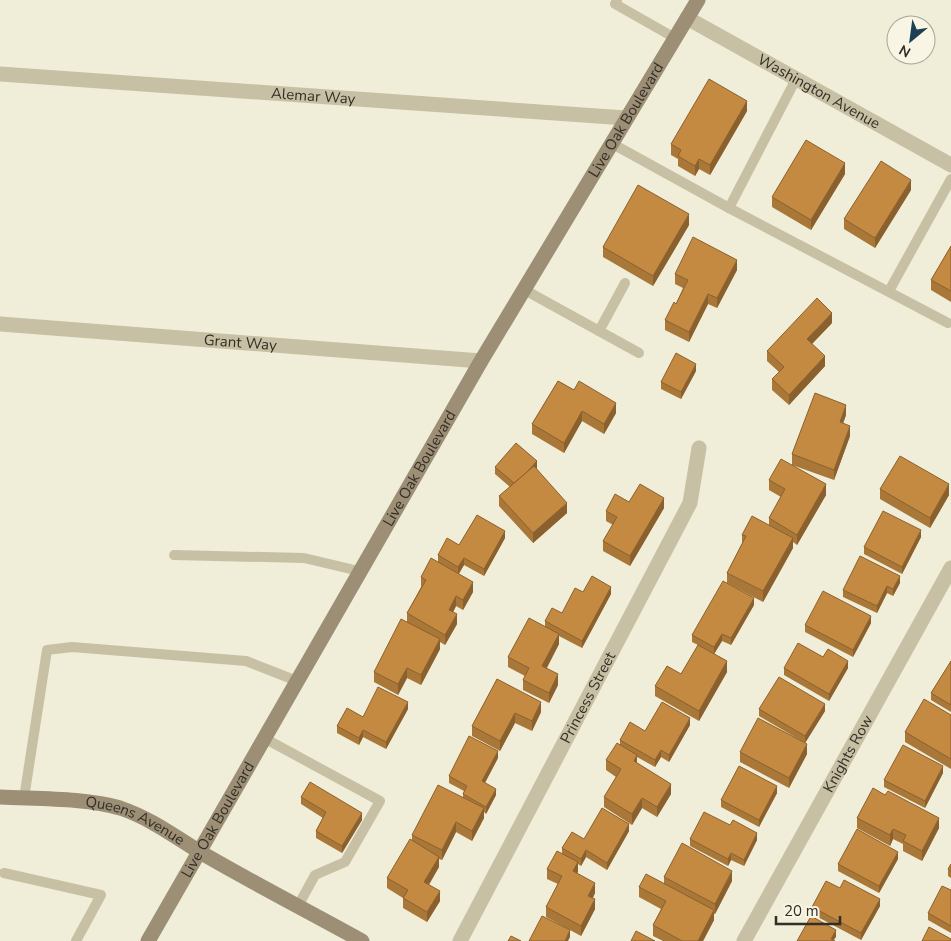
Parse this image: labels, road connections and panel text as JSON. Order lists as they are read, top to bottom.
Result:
{
  "streets": {
    "main road": ["Live Oak Boulevard", "Queens Avenue"],
    "street": [
      "Washington Avenue",
      "Alemar Way",
      "Grant Way",
      "Princess Street",
      "Knights Row"
    ]
  },
  "crossings": [
    ["Washington Avenue", "Live Oak Boulevard"],
    ["Alemar Way", "Live Oak Boulevard"],
    ["Live Oak Boulevard", "Grant Way"],
    ["Live Oak Boulevard", "Queens Avenue"]
  ],
  "scale_bar": "20 m",
  "north": "bottom left"
}
